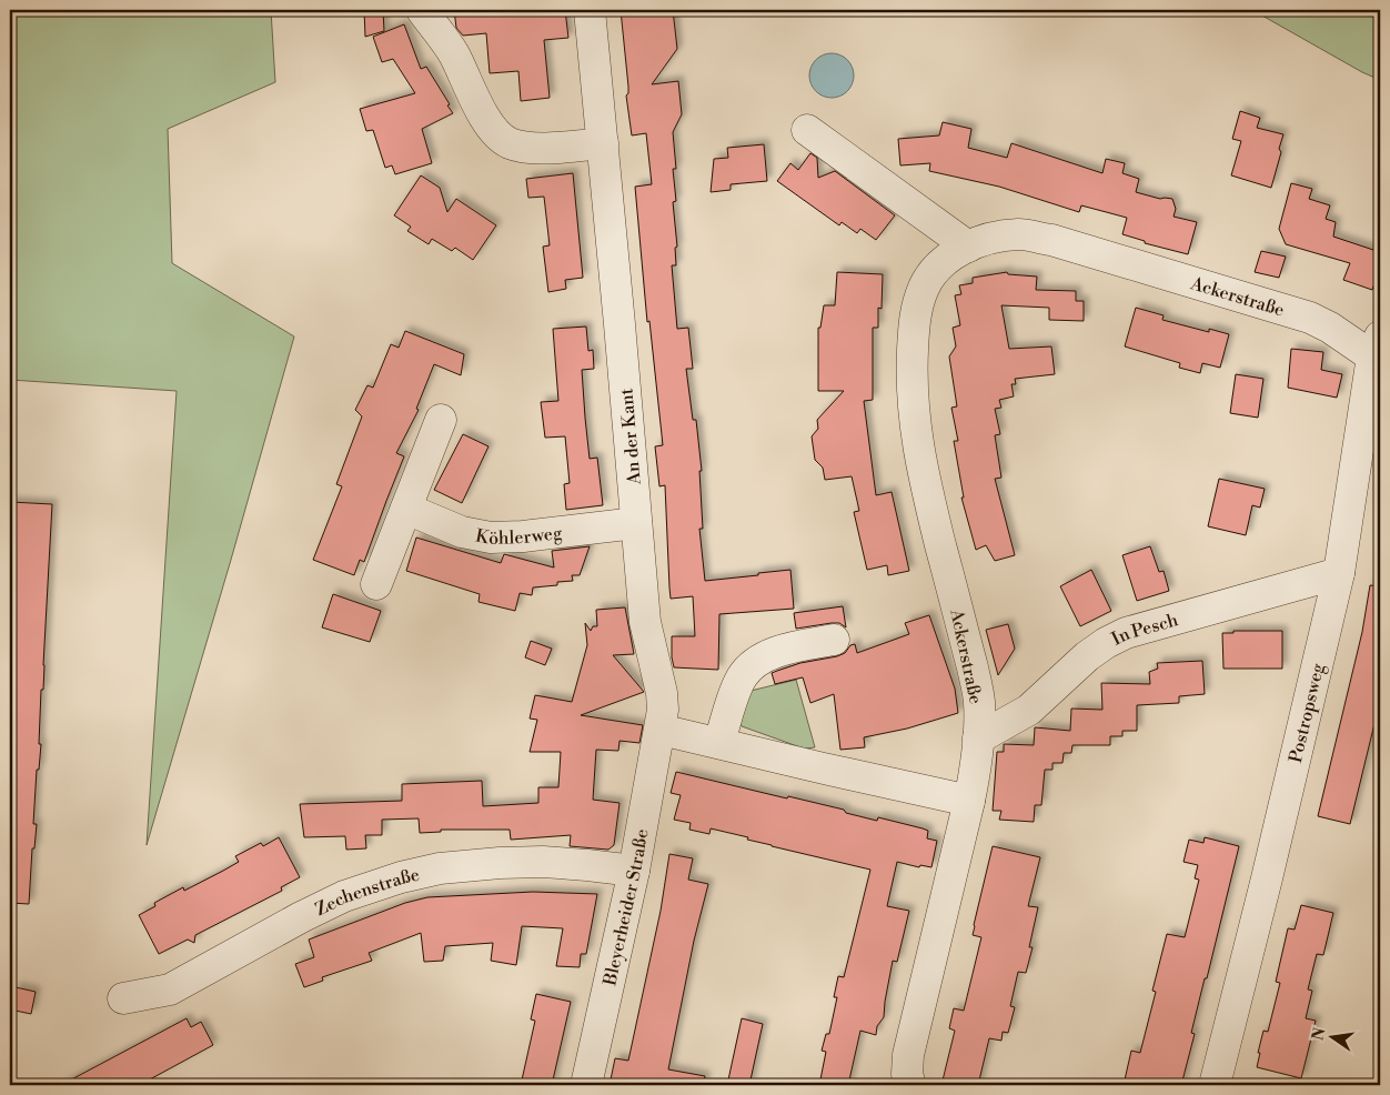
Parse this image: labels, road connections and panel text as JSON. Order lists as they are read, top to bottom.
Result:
{
  "streets": {
    "street": [
      "Ackerstraße",
      "An der Kant",
      "Köhlerweg",
      "In Pesch",
      "Postropsweg",
      "Zechenstraße",
      "Bleyerheider Straße"
    ]
  },
  "crossings": [
    ["Ackerstraße", "In Pesch"],
    ["Ackerstraße", "Postropsweg"],
    ["An der Kant", "Köhlerweg"],
    ["An der Kant", "Bleyerheider Straße"],
    ["In Pesch", "Postropsweg"],
    ["Zechenstraße", "Bleyerheider Straße"]
  ],
  "north": "left"
}
